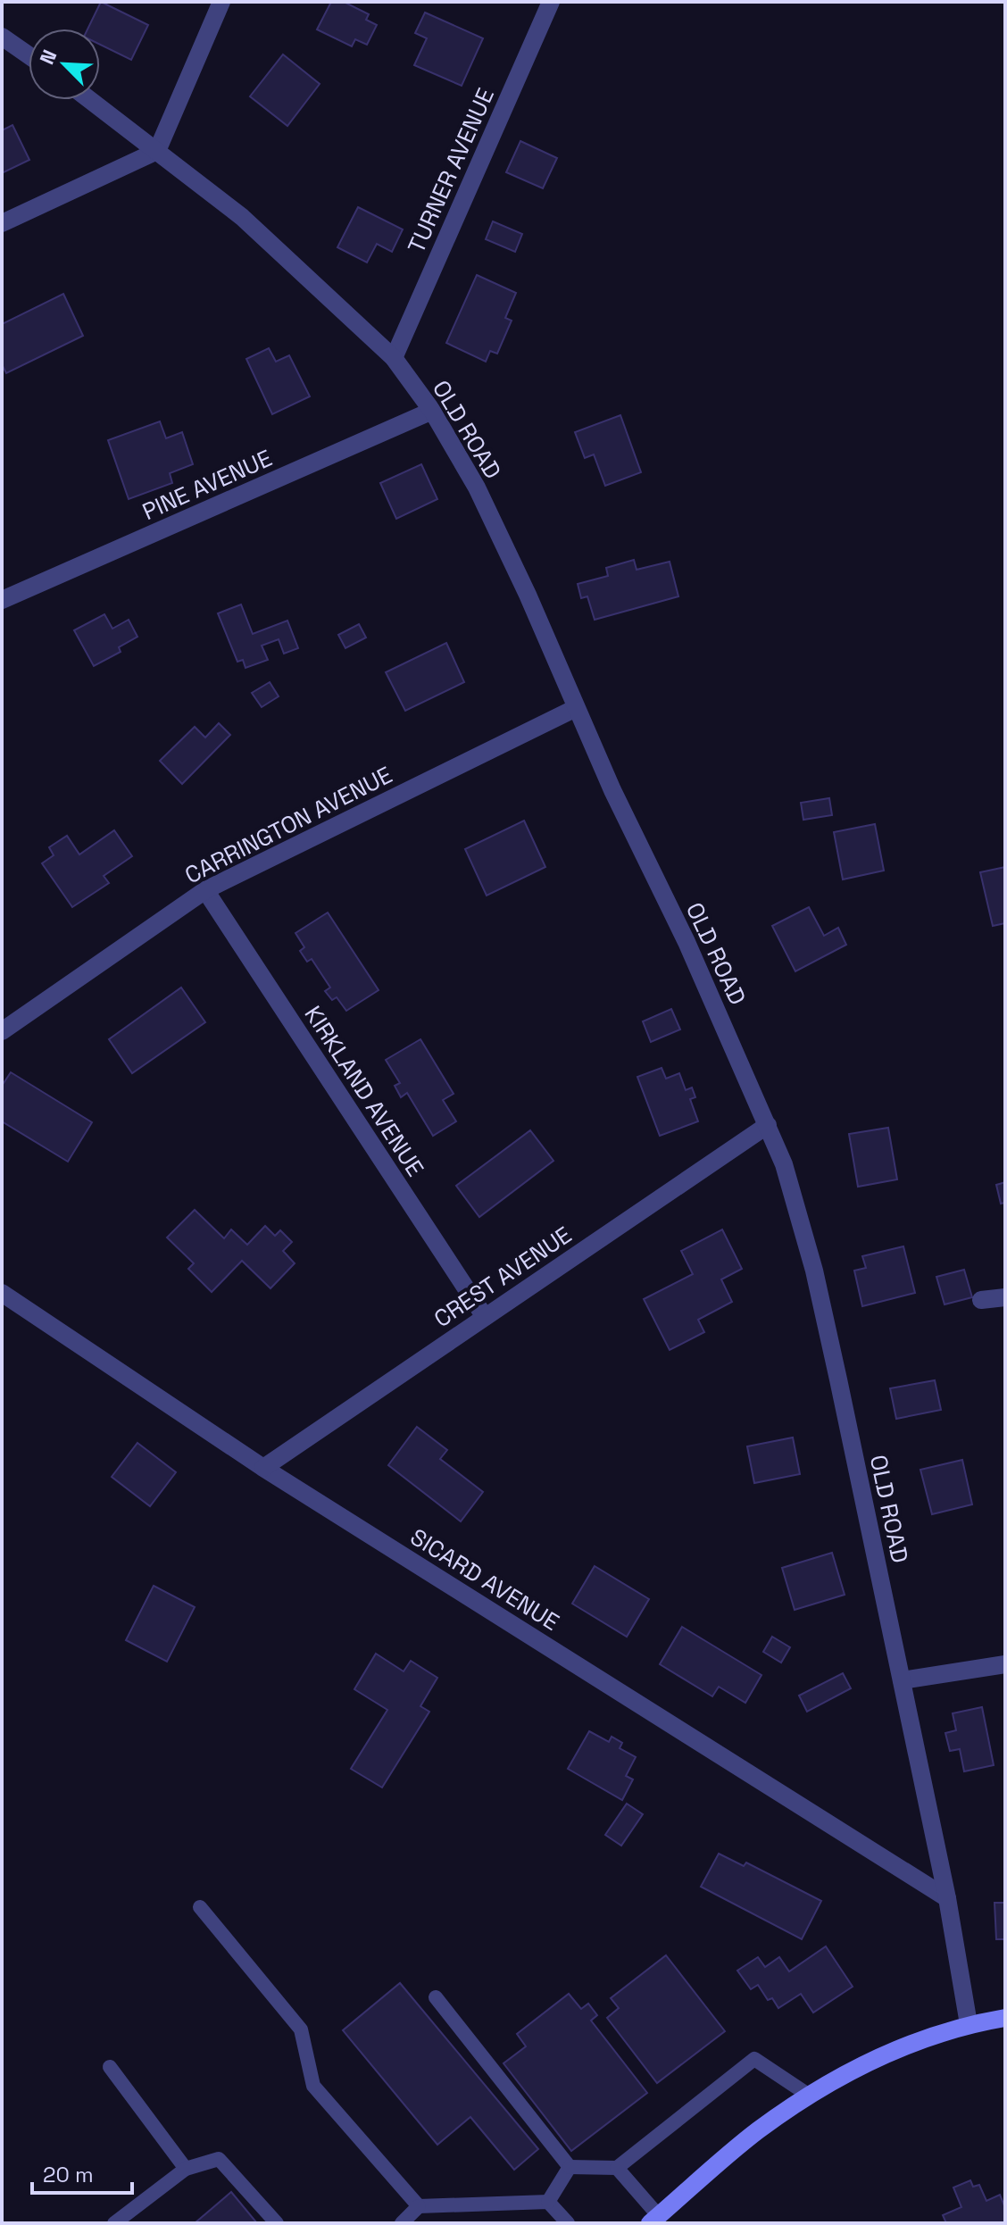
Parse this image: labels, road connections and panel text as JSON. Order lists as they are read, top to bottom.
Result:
{
  "streets": {
    "street": [
      "TURNER AVENUE",
      "OLD ROAD",
      "PINE AVENUE",
      "CARRINGTON AVENUE",
      "KIRKLAND AVENUE",
      "CREST AVENUE",
      "SICARD AVENUE"
    ]
  },
  "crossings": [
    ["TURNER AVENUE", "OLD ROAD"],
    ["OLD ROAD", "PINE AVENUE"],
    ["OLD ROAD", "CARRINGTON AVENUE"],
    ["OLD ROAD", "CREST AVENUE"],
    ["OLD ROAD", "SICARD AVENUE"],
    ["CARRINGTON AVENUE", "KIRKLAND AVENUE"],
    ["KIRKLAND AVENUE", "CREST AVENUE"],
    ["CREST AVENUE", "SICARD AVENUE"]
  ],
  "scale_bar": "20 m",
  "north": "top left"
}
